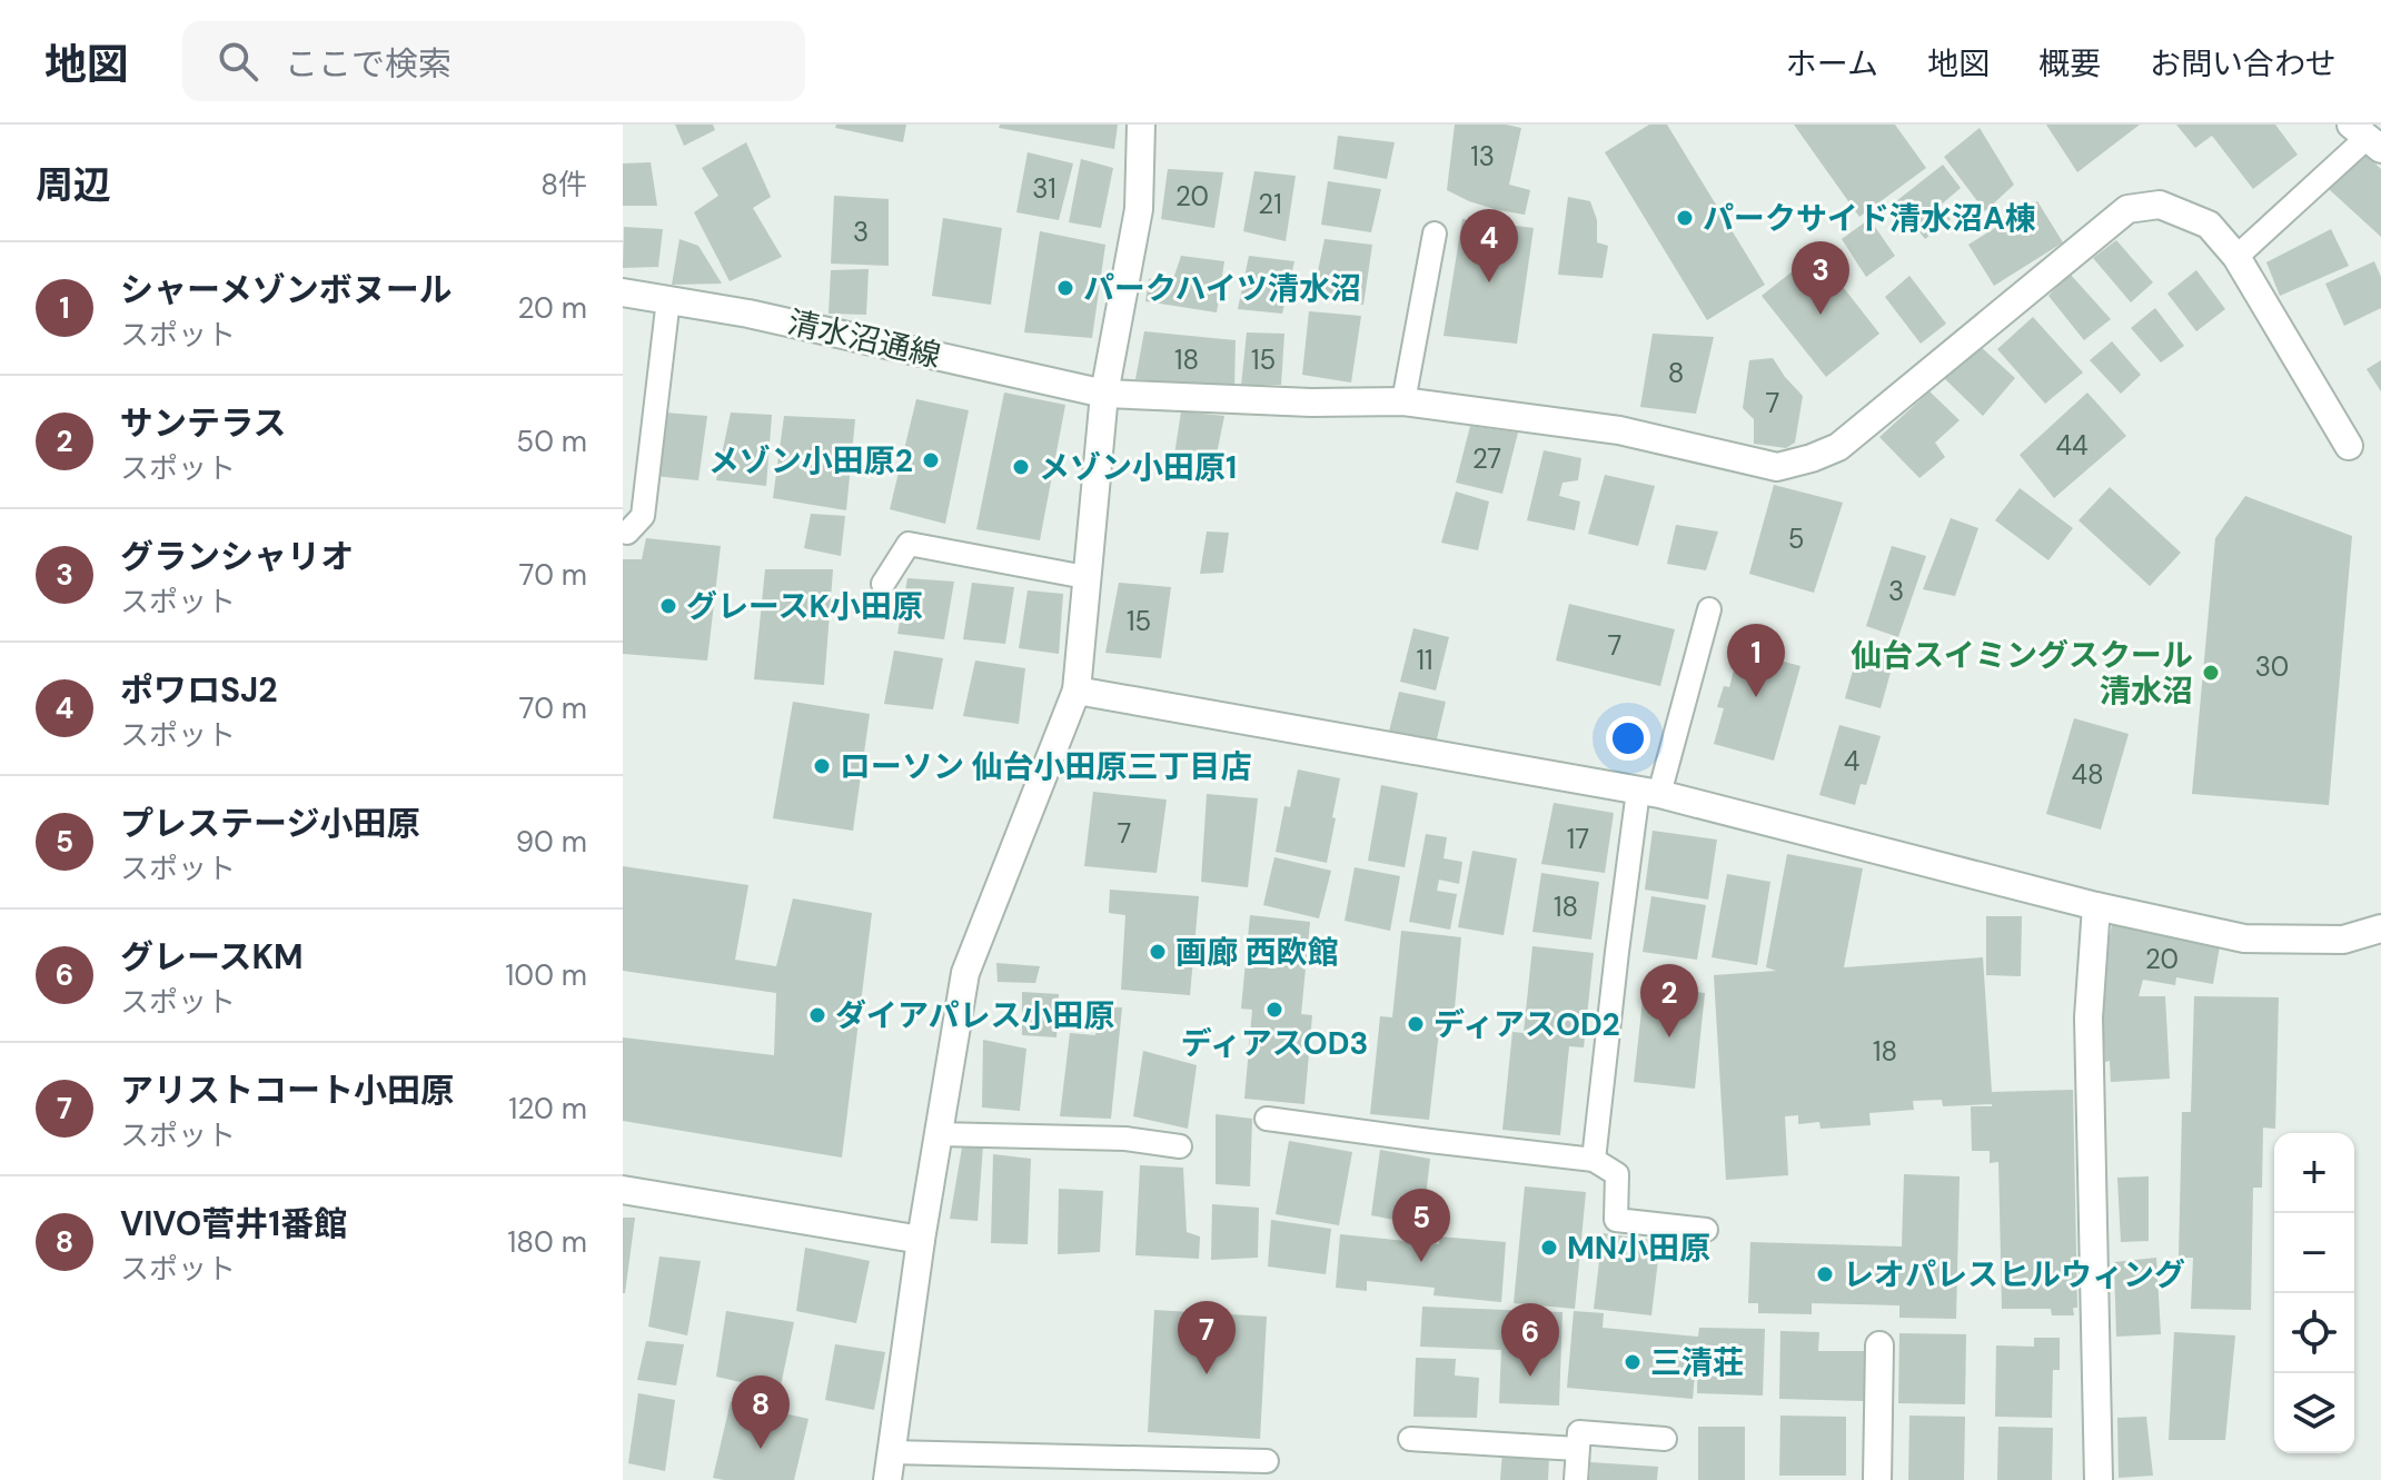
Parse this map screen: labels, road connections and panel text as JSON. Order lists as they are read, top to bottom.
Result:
{
  "streets": {
    "street": ["清水沼通線"]
  },
  "places": [
    "パークサイド清水沼A棟",
    "パークハイツ清水沼",
    "メゾン小田原2",
    "メゾン小田原1",
    "グレースK小田原",
    "仙台スイミングスクール 清水沼",
    "ローソン 仙台小田原三丁目店",
    "画廊 西欧館",
    "ディアスOD3",
    "ダイアパレス小田原",
    "ディアスOD2",
    "MN小田原",
    "レオパレスヒルウィング",
    "三清荘"
  ],
  "house_numbers": [
    "13",
    "31",
    "20",
    "21",
    "3",
    "18",
    "15",
    "8",
    "7",
    "44",
    "27",
    "5",
    "3",
    "15",
    "7",
    "11",
    "30",
    "4",
    "48",
    "7",
    "17",
    "18",
    "20",
    "18"
  ],
  "page": {
    "header": "地図",
    "search": "ここで検索",
    "nav": [
      "ホーム",
      "地図",
      "概要",
      "お問い合わせ"
    ],
    "heading": ["周辺", "8件"],
    "pins": [
      "4",
      "3",
      "1",
      "2",
      "5",
      "7",
      "6",
      "8"
    ],
    "list": [
      {
        "mark": "1",
        "name": "シャーメゾンボヌール",
        "note": "スポット",
        "value": "20 m"
      },
      {
        "mark": "2",
        "name": "サンテラス",
        "note": "スポット",
        "value": "50 m"
      },
      {
        "mark": "3",
        "name": "グランシャリオ",
        "note": "スポット",
        "value": "70 m"
      },
      {
        "mark": "4",
        "name": "ポワロSJ2",
        "note": "スポット",
        "value": "70 m"
      },
      {
        "mark": "5",
        "name": "プレステージ小田原",
        "note": "スポット",
        "value": "90 m"
      },
      {
        "mark": "6",
        "name": "グレースKM",
        "note": "スポット",
        "value": "100 m"
      },
      {
        "mark": "7",
        "name": "アリストコート小田原",
        "note": "スポット",
        "value": "120 m"
      },
      {
        "mark": "8",
        "name": "VIVO菅井1番館",
        "note": "スポット",
        "value": "180 m"
      }
    ],
    "map_buttons": ["+", "−"]
  }
}
